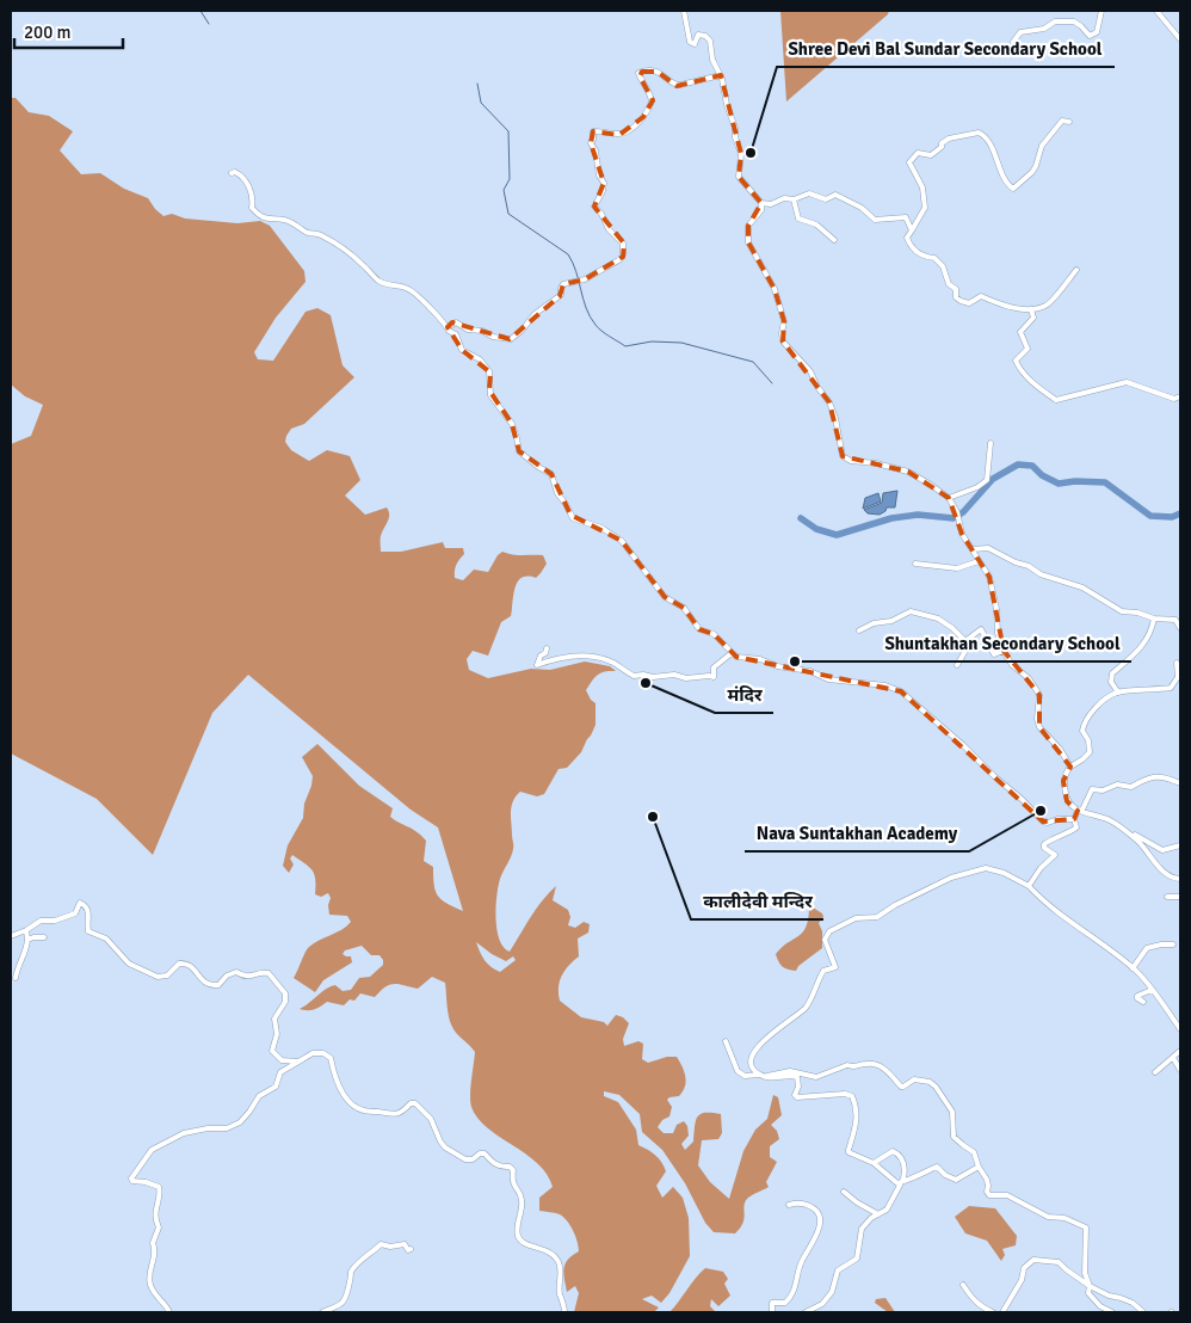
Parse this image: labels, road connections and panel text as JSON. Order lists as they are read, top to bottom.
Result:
{
  "places": [
    "Shree Devi Bal Sundar Secondary School",
    "Shuntakhan Secondary School",
    "मंदिर",
    "Nava Suntakhan Academy",
    "कालीदेवी मन्दिर"
  ],
  "scale_bar": "200 m"
}
